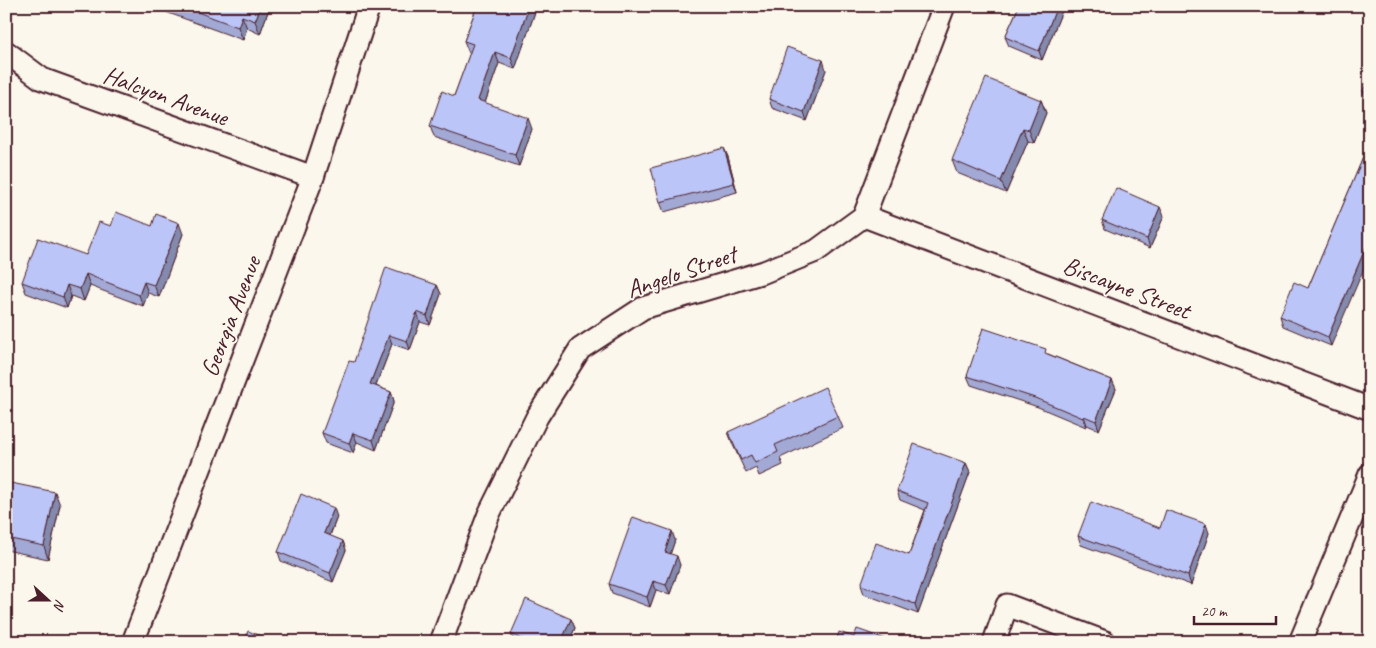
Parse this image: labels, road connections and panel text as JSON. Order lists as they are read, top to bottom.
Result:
{
  "streets": {
    "street": [
      "Halcyon Avenue",
      "Angelo Street",
      "Biscayne Street",
      "Georgia Avenue"
    ]
  },
  "crossings": [
    ["Halcyon Avenue", "Georgia Avenue"],
    ["Angelo Street", "Biscayne Street"]
  ],
  "scale_bar": "20 m",
  "north": "right"
}
